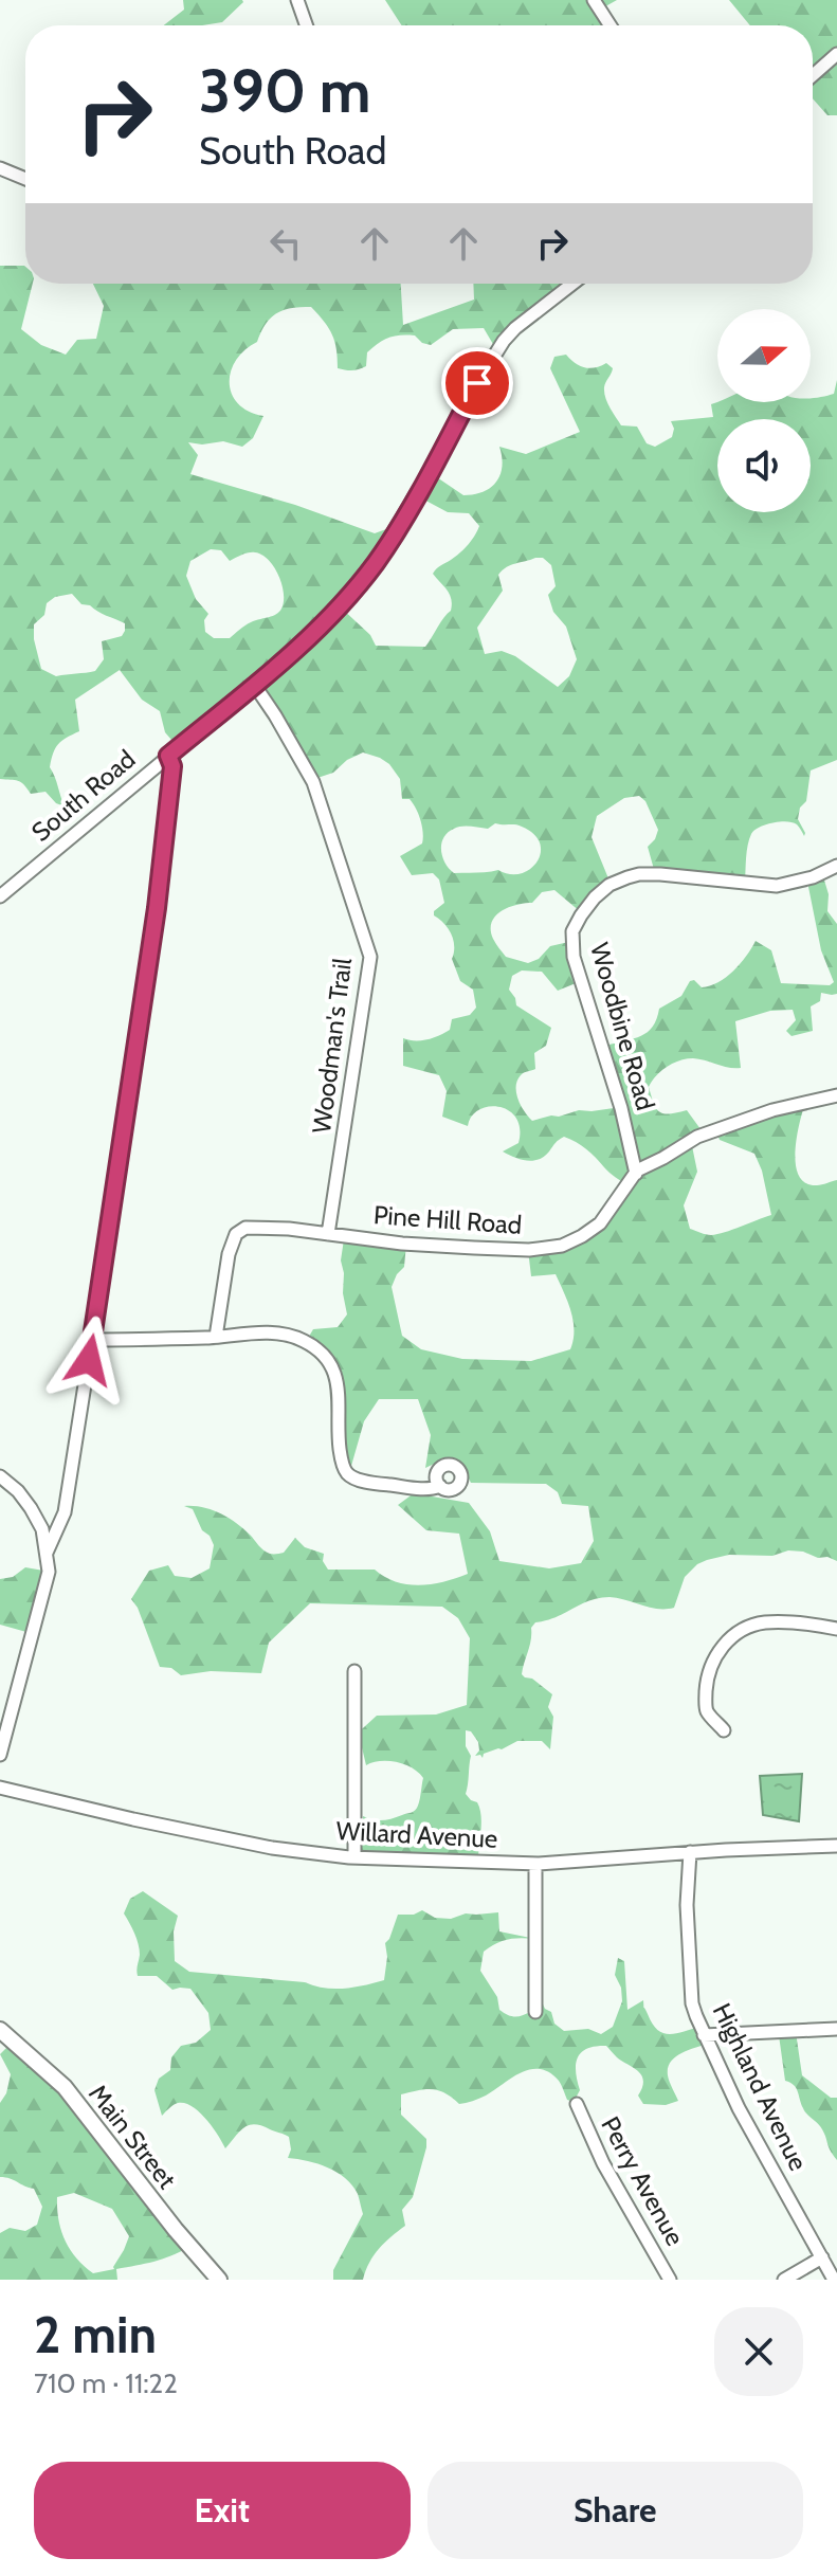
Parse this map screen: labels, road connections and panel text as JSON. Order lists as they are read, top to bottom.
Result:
{
  "streets": {
    "main road": ["Main Street"],
    "street": [
      "South Road",
      "Woodbine Road",
      "Woodman's Trail",
      "Pine Hill Road",
      "Willard Avenue",
      "Highland Avenue",
      "Perry Avenue"
    ]
  },
  "crossings": [
    ["South Road", "Woodman's Trail"],
    ["Woodbine Road", "Pine Hill Road"],
    ["Woodman's Trail", "Pine Hill Road"],
    ["Willard Avenue", "Highland Avenue"]
  ],
  "north": "right",
  "page": {
    "turn": ["390 m", "South Road"],
    "heading": ["2 min", "710 m · 11:22"],
    "buttons": ["Exit", "Share"]
  }
}
